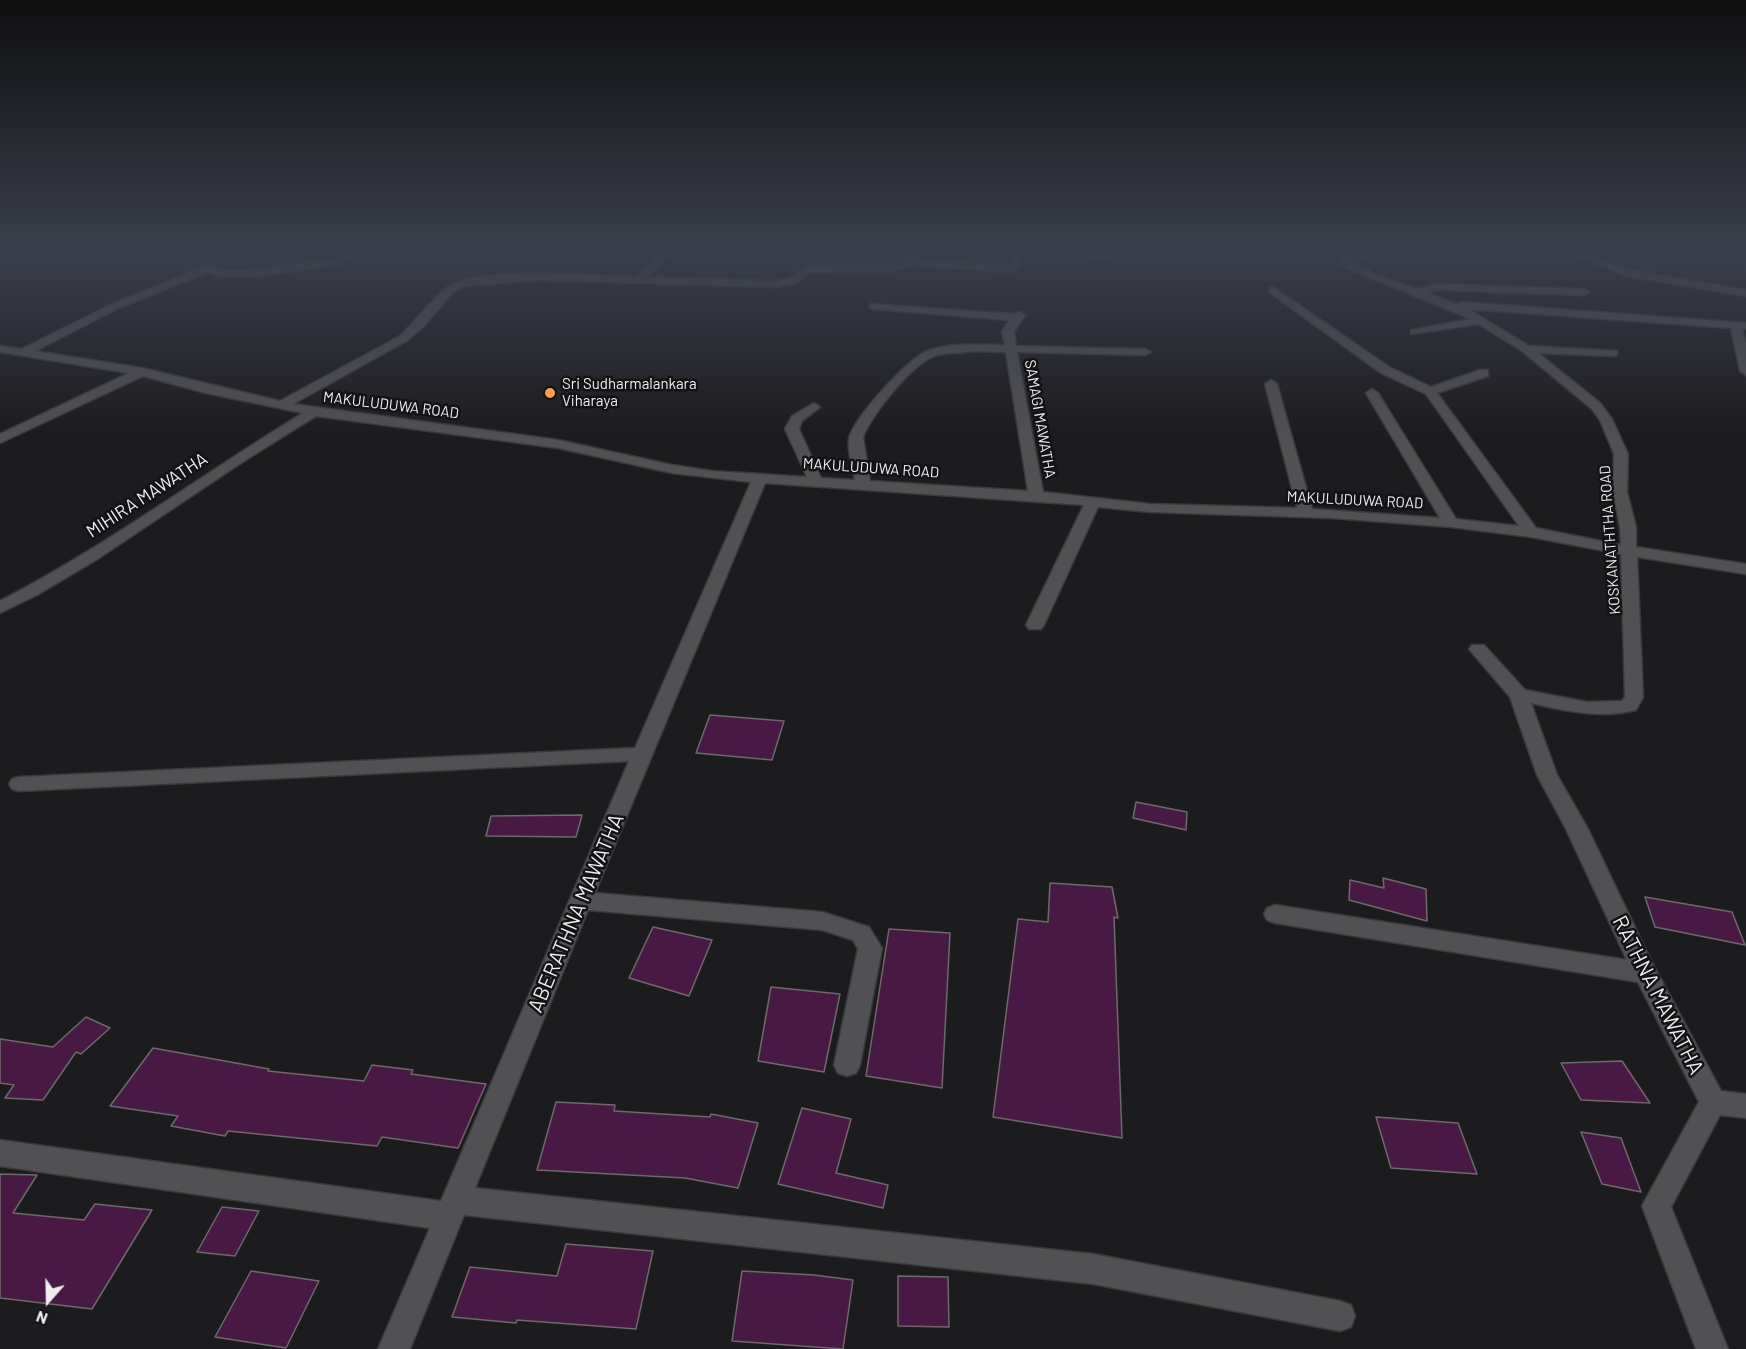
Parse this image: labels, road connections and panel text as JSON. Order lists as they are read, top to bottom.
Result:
{
  "streets": {
    "street": [
      "MAKULUDUWA ROAD",
      "SAMAGI MAWATHA",
      "MIHIRA MAWATHA",
      "KOSKANATHTHA ROAD",
      "ABERATHNA MAWATHA",
      "RATHNA MAWATHA"
    ]
  },
  "crossings": [
    ["MAKULUDUWA ROAD", "SAMAGI MAWATHA"],
    ["MAKULUDUWA ROAD", "MIHIRA MAWATHA"],
    ["MAKULUDUWA ROAD", "KOSKANATHTHA ROAD"],
    ["MAKULUDUWA ROAD", "ABERATHNA MAWATHA"],
    ["KOSKANATHTHA ROAD", "RATHNA MAWATHA"]
  ],
  "places": ["Sri Sudharmalankara Viharaya"],
  "north": "bottom"
}
